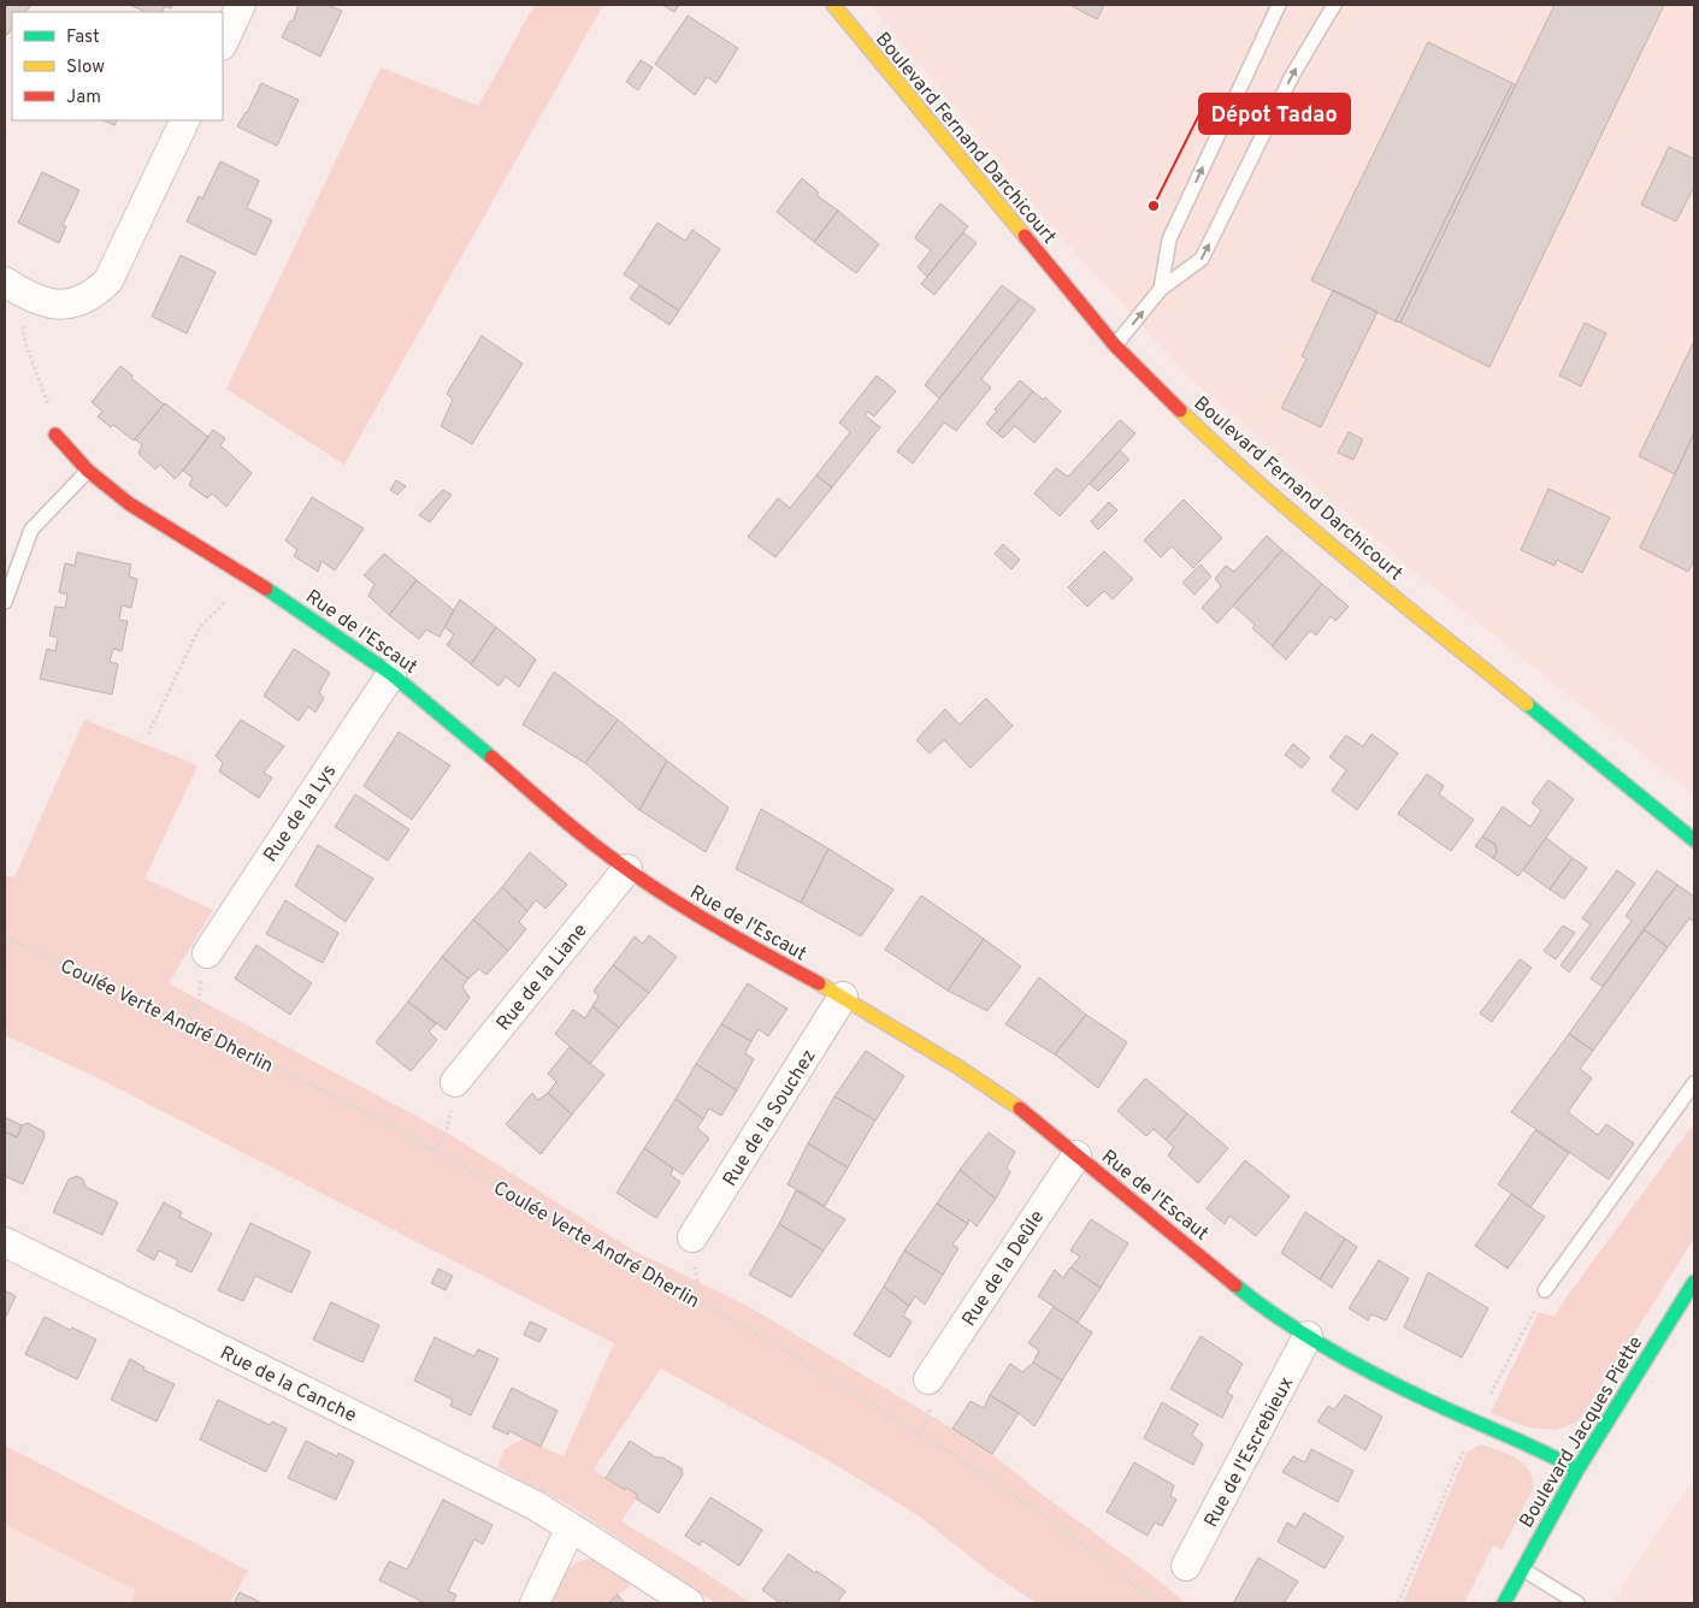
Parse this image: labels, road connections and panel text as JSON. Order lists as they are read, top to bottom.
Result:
{
  "streets": {
    "street": [
      "Boulevard Fernand Darchicourt",
      "Rue de l'Escaut",
      "Rue de la Lys",
      "Rue de la Liane",
      "Rue de la Souchez",
      "Rue de la Deûle",
      "Rue de la Canche",
      "Boulevard Jacques Piette",
      "Rue de l'Escrebieux"
    ],
    "path": ["Coulée Verte André Dherlin"]
  },
  "crossings": [
    ["Rue de l'Escaut", "Rue de la Lys"],
    ["Rue de l'Escaut", "Rue de la Liane"],
    ["Rue de l'Escaut", "Rue de la Souchez"],
    ["Rue de l'Escaut", "Rue de la Deûle"],
    ["Rue de l'Escaut", "Boulevard Jacques Piette"],
    ["Rue de l'Escaut", "Rue de l'Escrebieux"]
  ],
  "places": ["Dépot Tadao"],
  "legend": ["Fast", "Slow", "Jam"]
}
